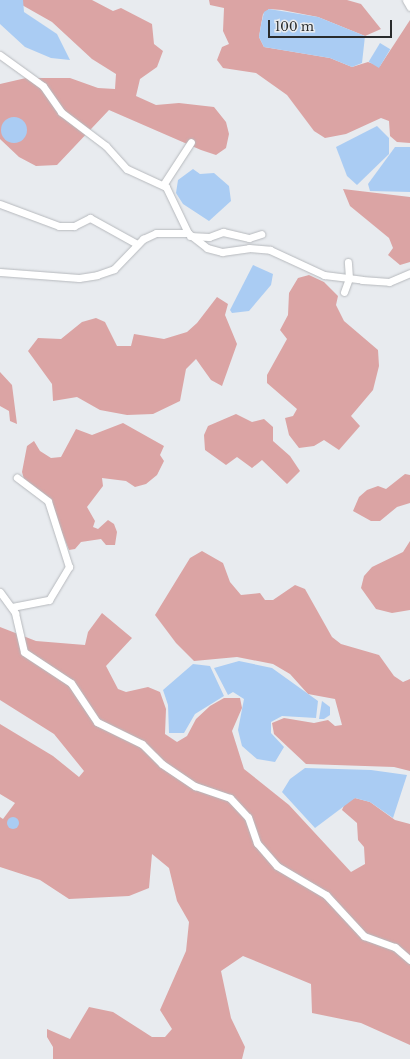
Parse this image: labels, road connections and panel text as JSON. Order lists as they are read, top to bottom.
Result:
{
  "scale_bar": "100 m"
}
